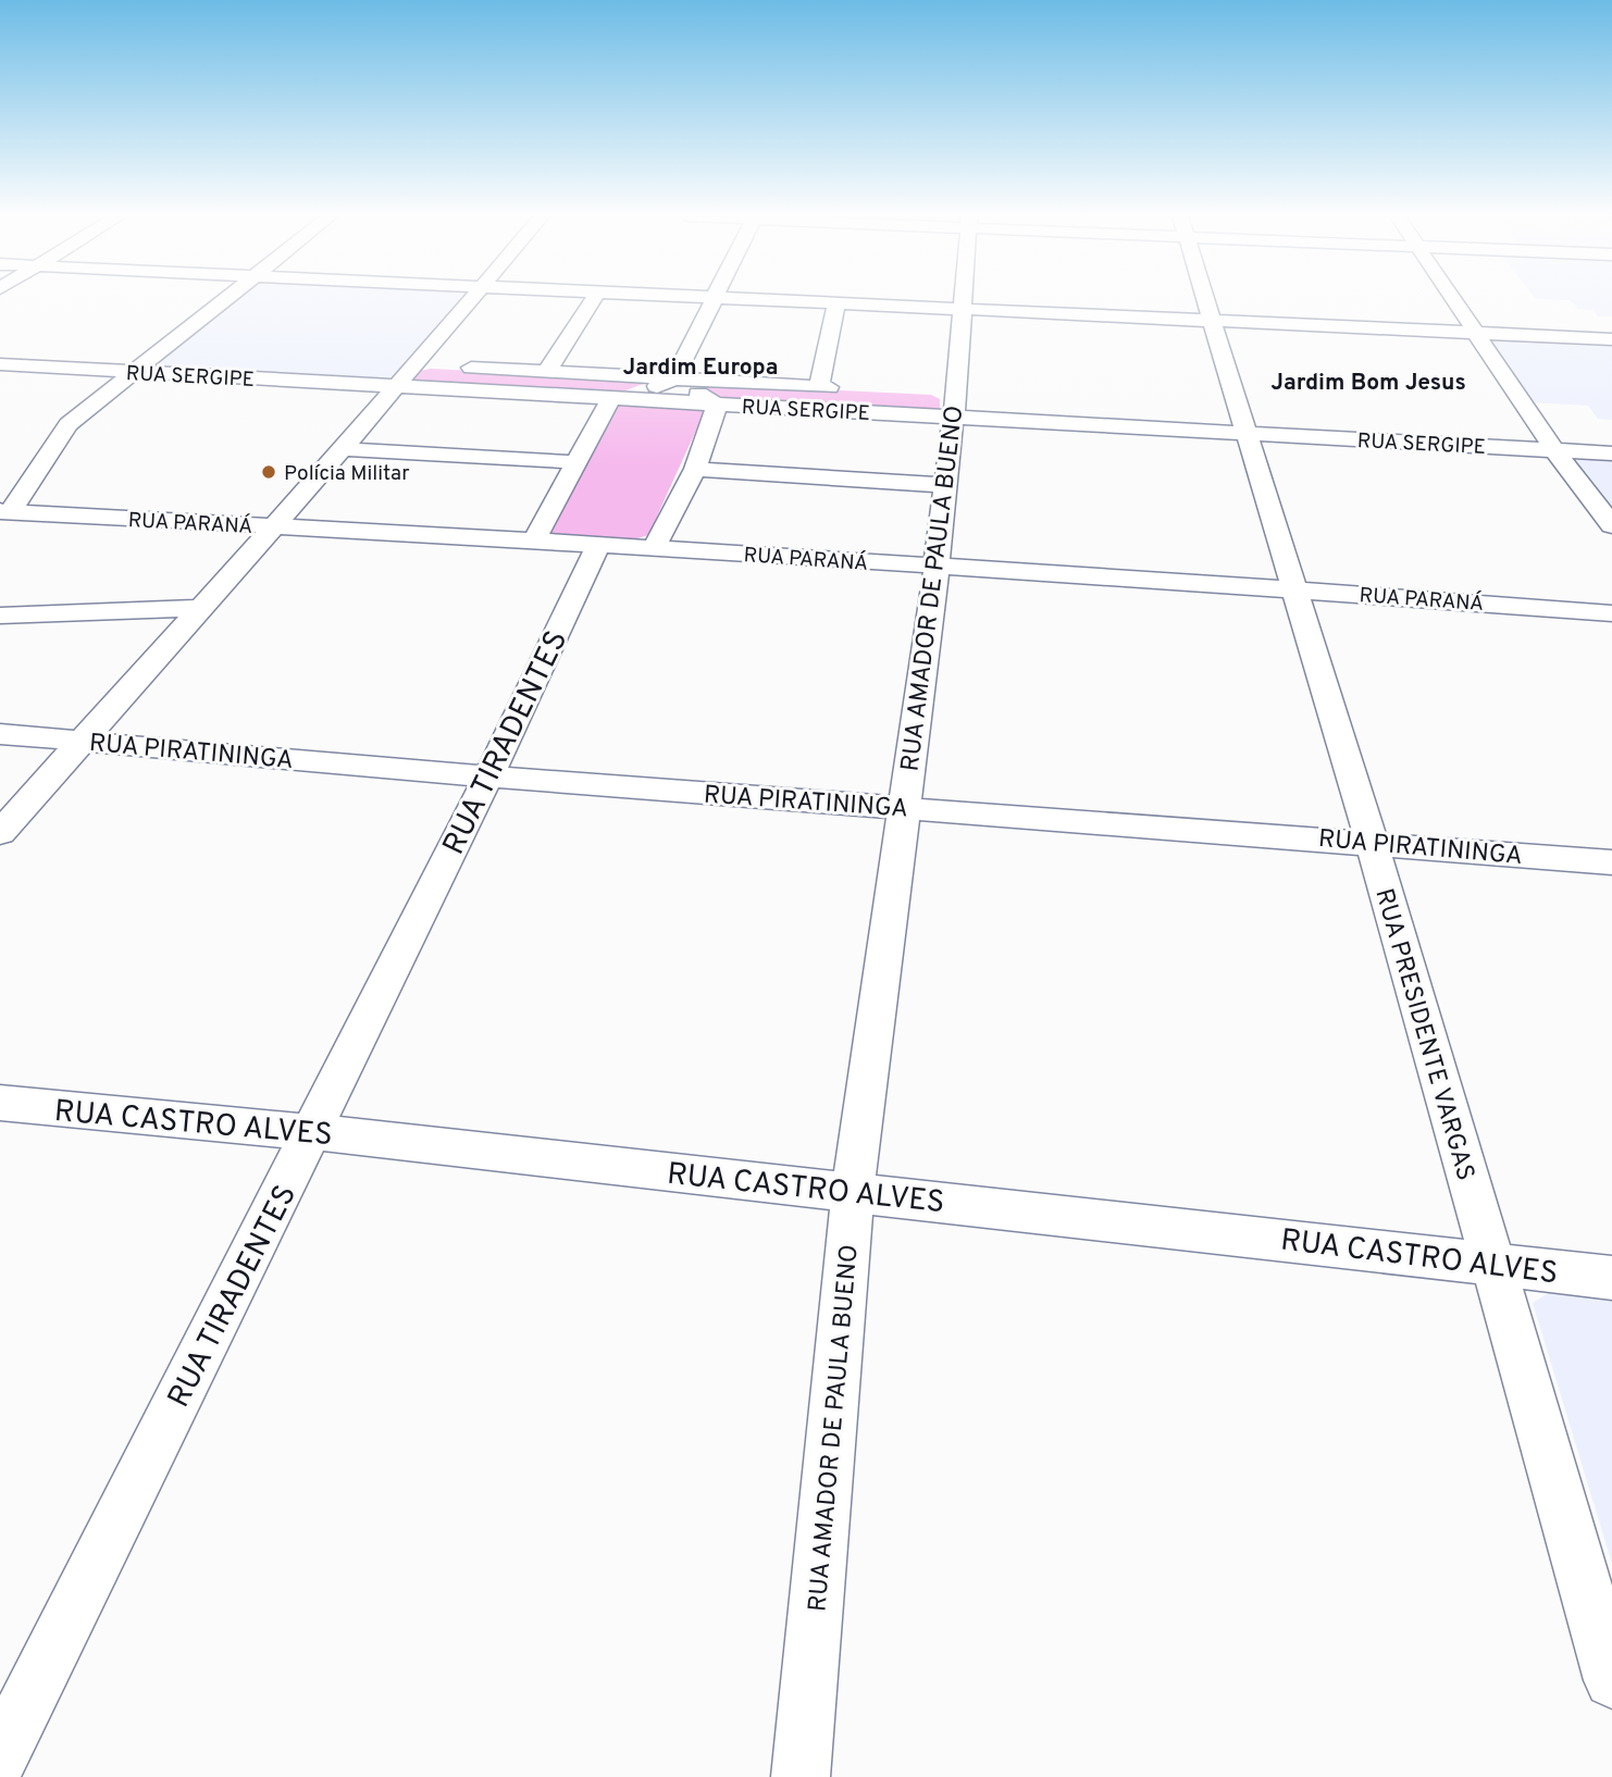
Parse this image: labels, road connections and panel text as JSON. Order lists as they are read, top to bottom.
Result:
{
  "streets": {
    "street": [
      "RUA SERGIPE",
      "RUA PARANÁ",
      "RUA AMADOR DE PAULA BUENO",
      "RUA TIRADENTES",
      "RUA PIRATININGA",
      "RUA PRESIDENTE VARGAS",
      "RUA CASTRO ALVES"
    ]
  },
  "crossings": [
    ["RUA SERGIPE", "RUA AMADOR DE PAULA BUENO"],
    ["RUA SERGIPE", "RUA PRESIDENTE VARGAS"],
    ["RUA PARANÁ", "RUA AMADOR DE PAULA BUENO"],
    ["RUA PARANÁ", "RUA TIRADENTES"],
    ["RUA PARANÁ", "RUA PRESIDENTE VARGAS"],
    ["RUA AMADOR DE PAULA BUENO", "RUA PIRATININGA"],
    ["RUA AMADOR DE PAULA BUENO", "RUA CASTRO ALVES"],
    ["RUA TIRADENTES", "RUA PIRATININGA"],
    ["RUA TIRADENTES", "RUA CASTRO ALVES"],
    ["RUA PIRATININGA", "RUA PRESIDENTE VARGAS"],
    ["RUA PRESIDENTE VARGAS", "RUA CASTRO ALVES"]
  ],
  "districts": ["Jardim Europa", "Jardim Bom Jesus"],
  "places": ["Polícia Militar"]
}
